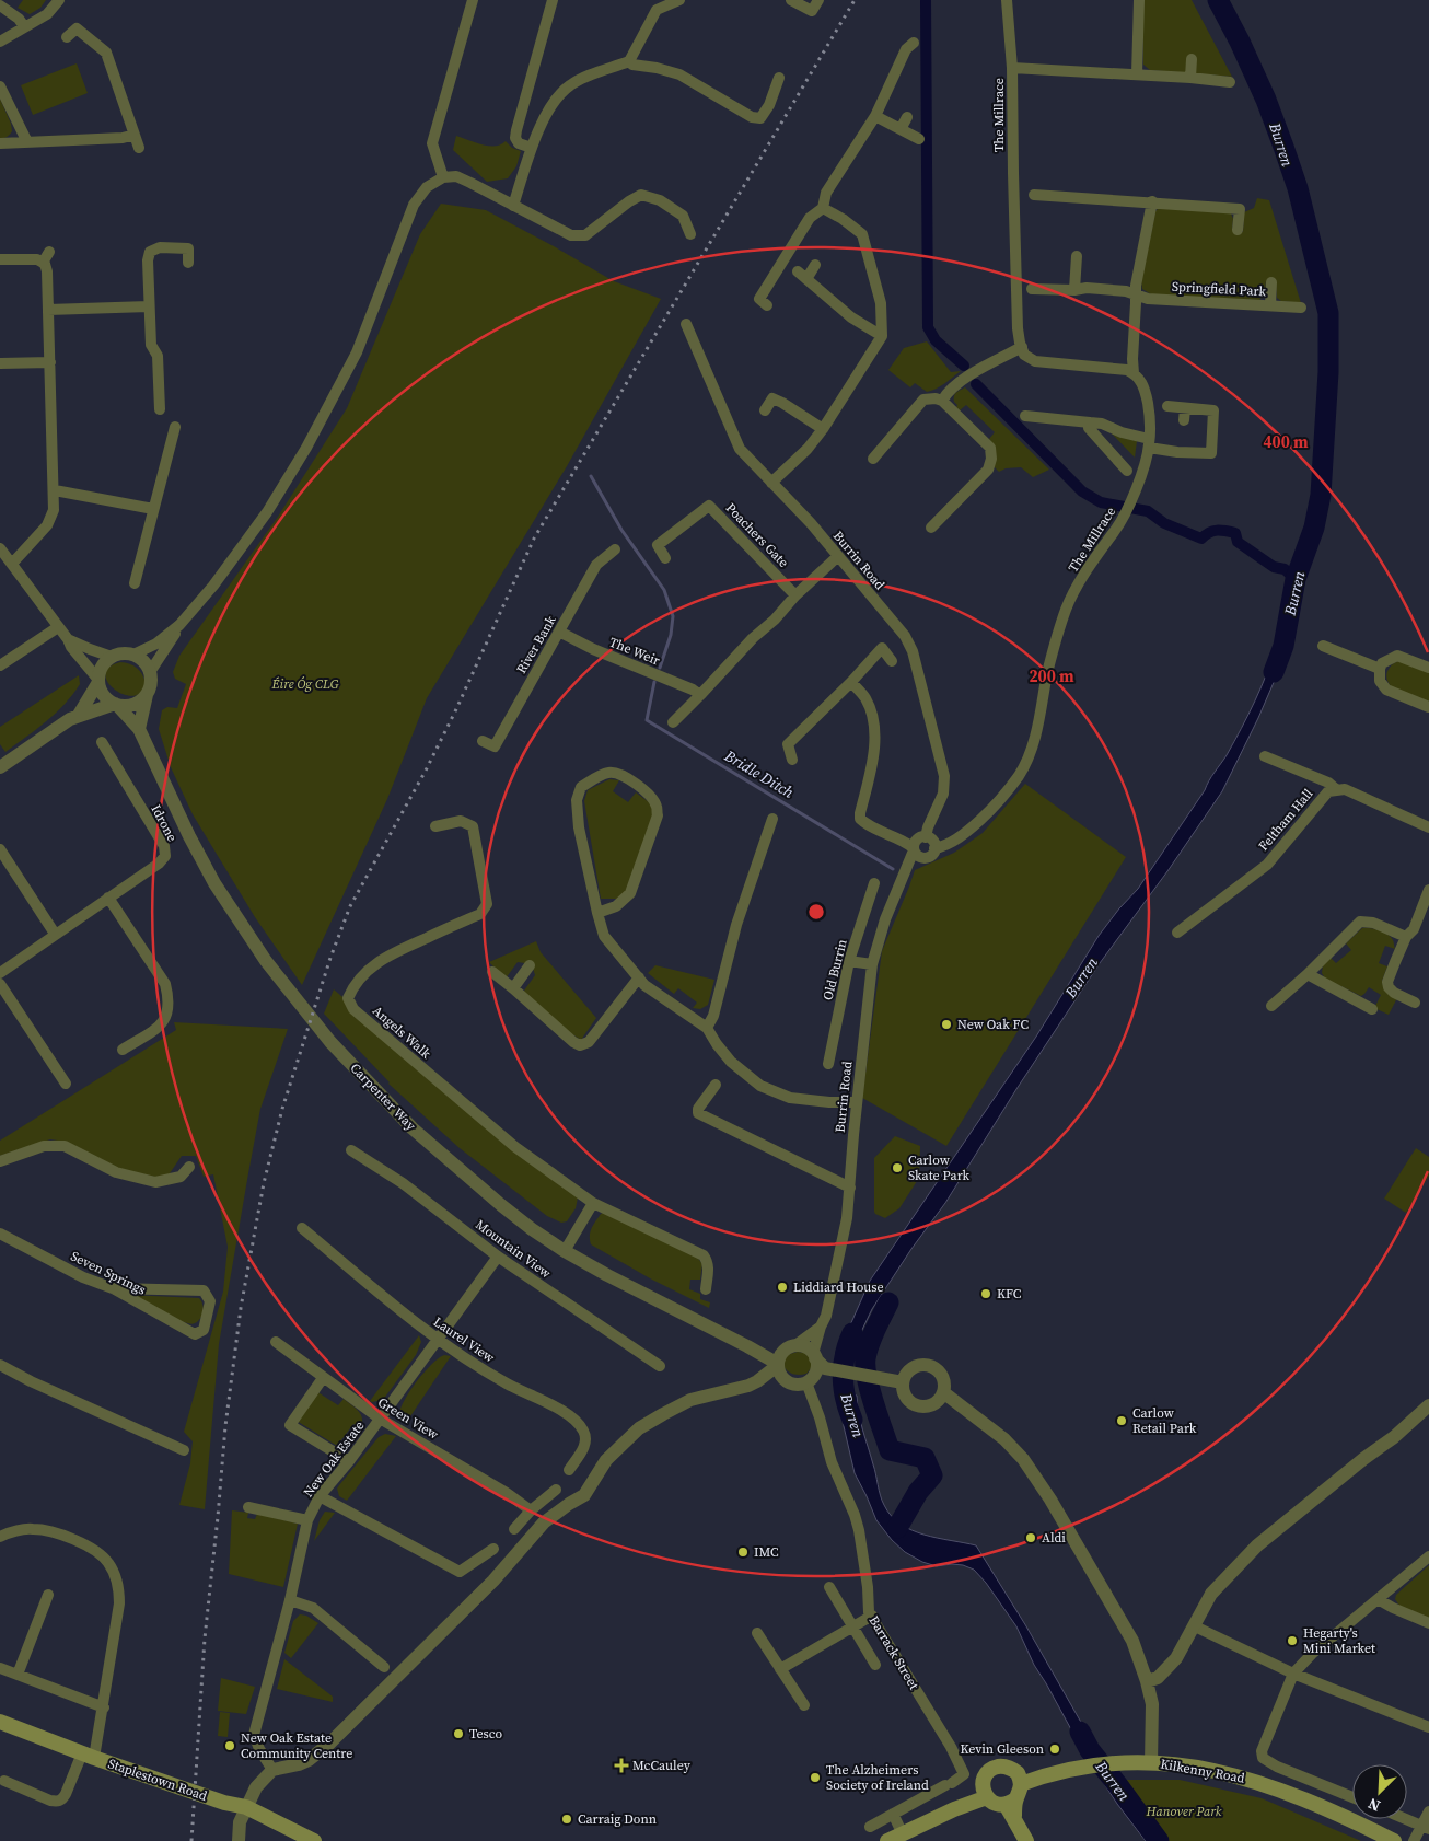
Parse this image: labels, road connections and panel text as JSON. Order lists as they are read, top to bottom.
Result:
{
  "streets": {
    "main road": ["Kilkenny Road", "Staplestown Road"],
    "street": [
      "The Millrace",
      "Springfield Park",
      "Poachers Gate",
      "Burrin Road",
      "River Bank",
      "The Weir",
      "Feltham Hall",
      "Idrone",
      "Old Burrin",
      "Angels Walk",
      "Carpenter Way",
      "Mountain View",
      "Seven Springs",
      "Laurel View",
      "Green View",
      "New Oak Estate",
      "Barrack Street"
    ]
  },
  "crossings": [
    ["The Millrace", "Burrin Road"],
    ["Burrin Road", "Carpenter Way"],
    ["Burrin Road", "Barrack Street"],
    ["River Bank", "The Weir"],
    ["Carpenter Way", "Barrack Street"],
    ["Mountain View", "New Oak Estate"],
    ["Laurel View", "New Oak Estate"],
    ["Green View", "New Oak Estate"]
  ],
  "water": ["Burren", "Bridle Ditch"],
  "parks": ["Éire Óg CLG", "Hanover Park"],
  "places": {
    "other": [
      "New Oak FC",
      "Carlow Skate Park",
      "Liddiard House",
      "KFC",
      "Carlow Retail Park",
      "Aldi",
      "IMC",
      "Hegarty's Mini Market",
      "Tesco",
      "New Oak Estate Community Centre",
      "Kevin Gleeson",
      "The Alzheimers Society of Ireland",
      "Carraig Donn"
    ],
    "health": ["McCauley"]
  },
  "north": "bottom left",
  "rings": ["400 m", "200 m"]
}
